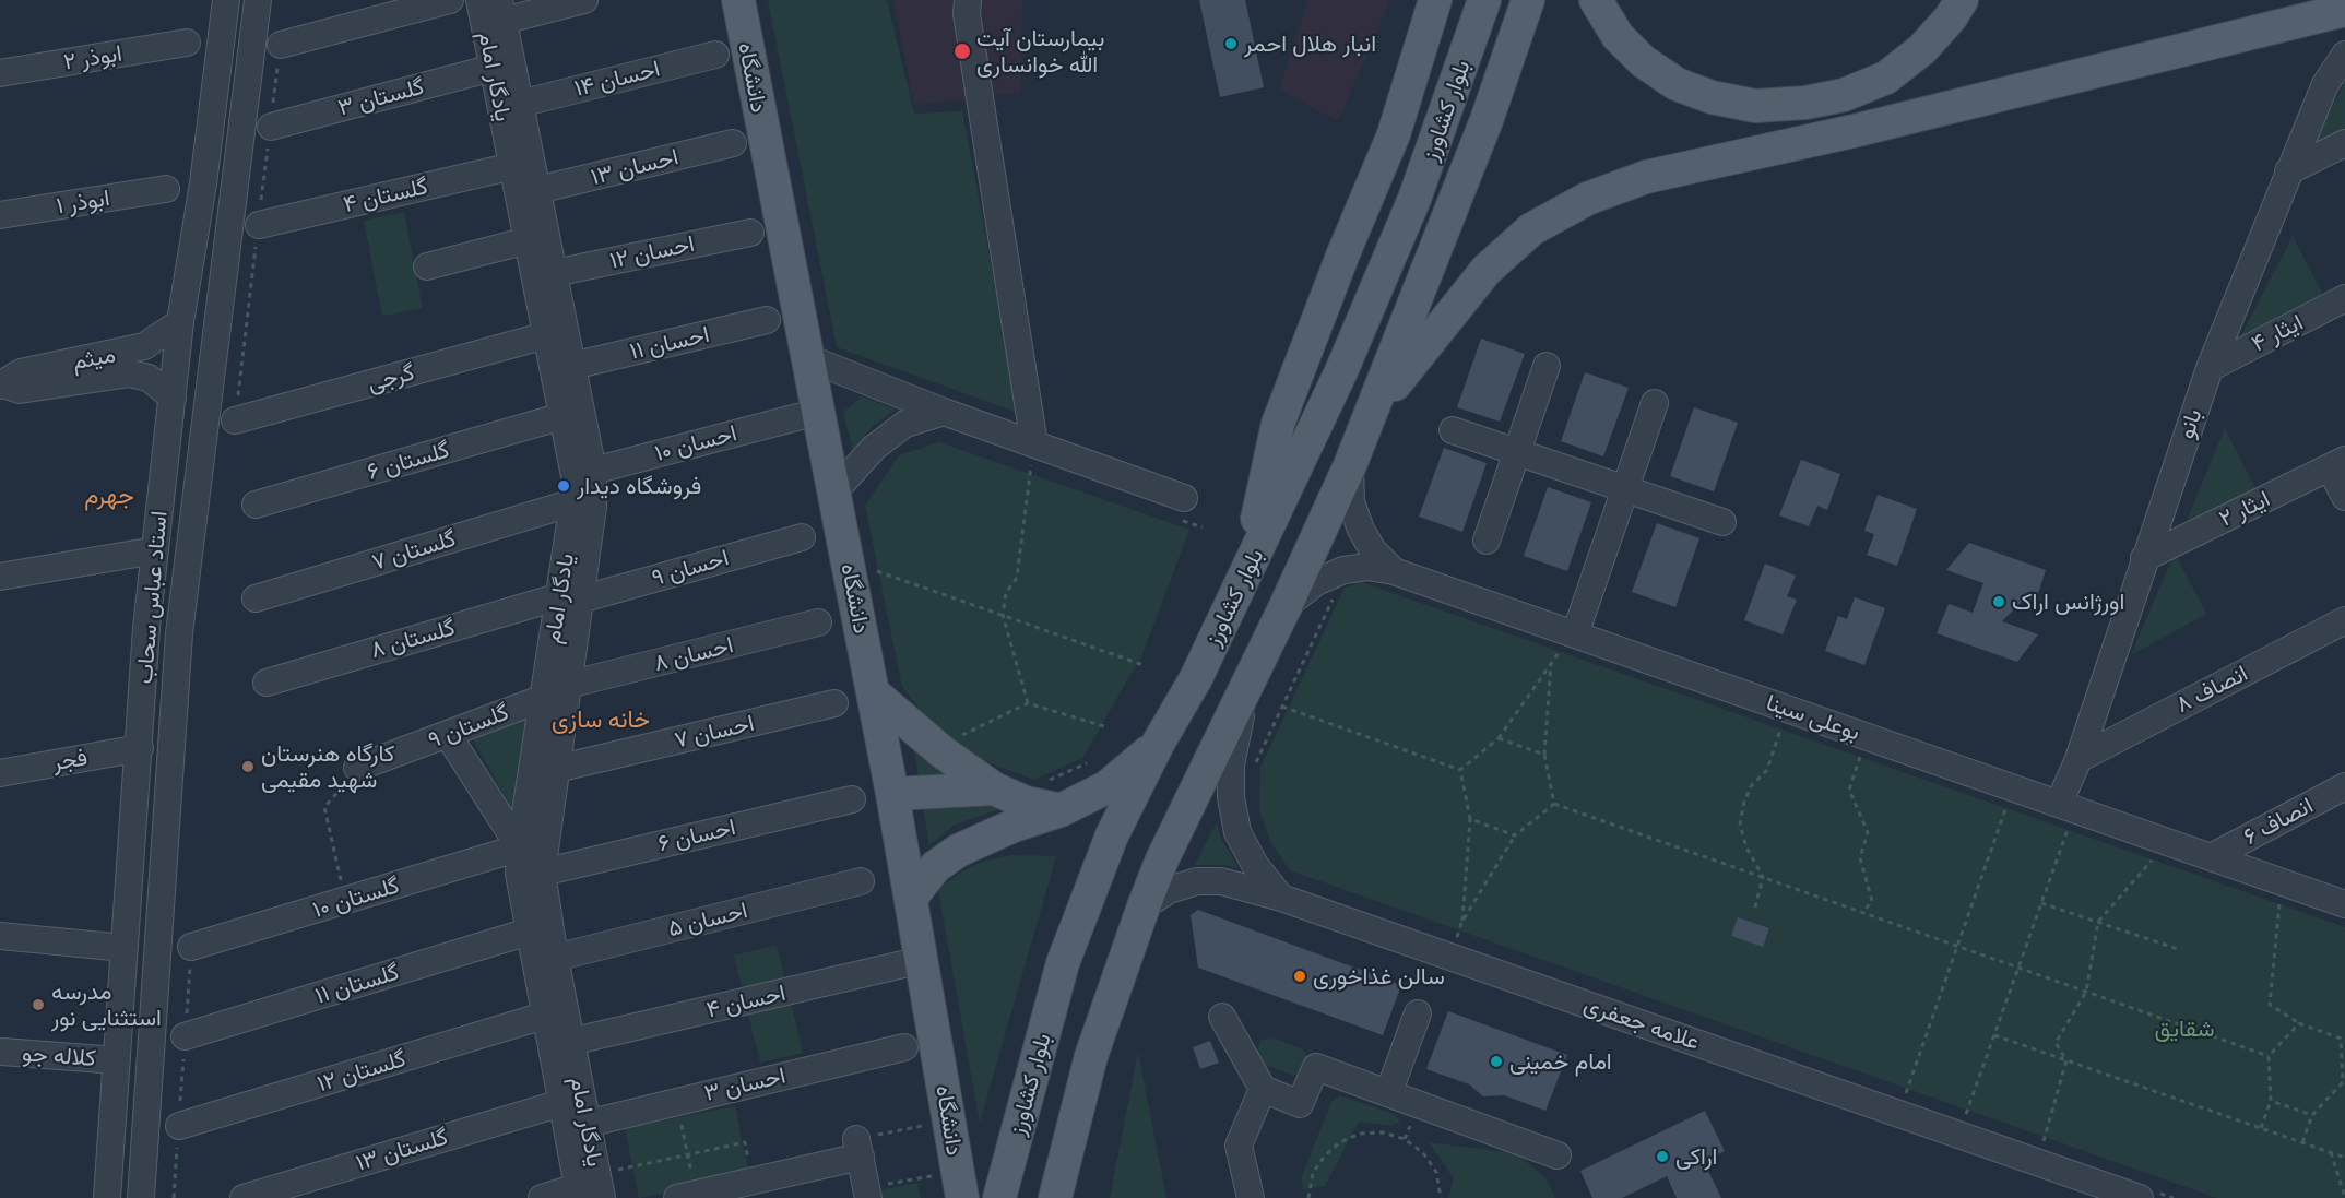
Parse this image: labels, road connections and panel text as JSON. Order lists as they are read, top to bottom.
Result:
{
  "streets": {
    "main road": ["دانشگاه", "بلوار کشاورز"],
    "street": [
      "ابوذر ۲",
      "یادگار امام",
      "احسان ۱۴",
      "گلستان ۳",
      "احسان ۱۳",
      "گلستان ۴",
      "ابوذر ۱",
      "احسان ۱۲",
      "ایثار ۴",
      "احسان ۱۱",
      "میثم",
      "گرجی",
      "بانو",
      "احسان ۱۰",
      "گلستان ۶",
      "ایثار ۲",
      "گلستان ۷",
      "احسان ۹",
      "استاد عباس سحاب",
      "گلستان ۸",
      "احسان ۸",
      "انصاف ۸",
      "بوعلی سینا",
      "گلستان ۹",
      "احسان ۷",
      "فجر",
      "انصاف ۶",
      "احسان ۶",
      "گلستان ۱۰",
      "احسان ۵",
      "گلستان ۱۱",
      "احسان ۴",
      "علامه جعفری",
      "کلاله جو",
      "گلستان ۱۲",
      "احسان ۳",
      "گلستان ۱۳"
    ]
  },
  "crossings": [
    ["یادگار امام", "احسان ۱۴"],
    ["یادگار امام", "گلستان ۳"],
    ["یادگار امام", "احسان ۱۳"],
    ["یادگار امام", "گلستان ۴"],
    ["یادگار امام", "احسان ۱۲"],
    ["یادگار امام", "احسان ۱۱"],
    ["یادگار امام", "گرجی"],
    ["یادگار امام", "احسان ۱۰"],
    ["یادگار امام", "گلستان ۶"],
    ["یادگار امام", "گلستان ۷"],
    ["یادگار امام", "احسان ۹"],
    ["یادگار امام", "گلستان ۸"],
    ["یادگار امام", "احسان ۸"],
    ["یادگار امام", "گلستان ۹"],
    ["یادگار امام", "احسان ۷"],
    ["یادگار امام", "احسان ۶"],
    ["یادگار امام", "گلستان ۱۰"],
    ["یادگار امام", "احسان ۵"],
    ["یادگار امام", "گلستان ۱۱"],
    ["یادگار امام", "احسان ۴"],
    ["یادگار امام", "گلستان ۱۲"],
    ["یادگار امام", "احسان ۳"],
    ["یادگار امام", "گلستان ۱۳"],
    ["دانشگاه", "احسان ۱۰"],
    ["دانشگاه", "احسان ۴"],
    ["بلوار کشاورز", "بوعلی سینا"],
    ["بلوار کشاورز", "علامه جعفری"],
    ["ایثار ۴", "بانو"],
    ["میثم", "استاد عباس سحاب"],
    ["بانو", "ایثار ۲"],
    ["بانو", "انصاف ۸"],
    ["بانو", "بوعلی سینا"],
    ["احسان ۱۰", "گلستان ۷"],
    ["احسان ۹", "گلستان ۸"],
    ["استاد عباس سحاب", "فجر"],
    ["استاد عباس سحاب", "کلاله جو"],
    ["بوعلی سینا", "انصاف ۶"]
  ],
  "districts": ["جهرم", "خانه سازی"],
  "parks": ["شقایق"],
  "places": [
    "انبار هلال احمر",
    "بیمارستان آیت الله خوانساری",
    "فروشگاه دیدار",
    "اورژانس اراک",
    "کارگاه هنرستان شهید مقیمی",
    "سالن غذاخوری",
    "مدرسه استثنایی نور",
    "امام خمینی",
    "اراکی"
  ]
}
